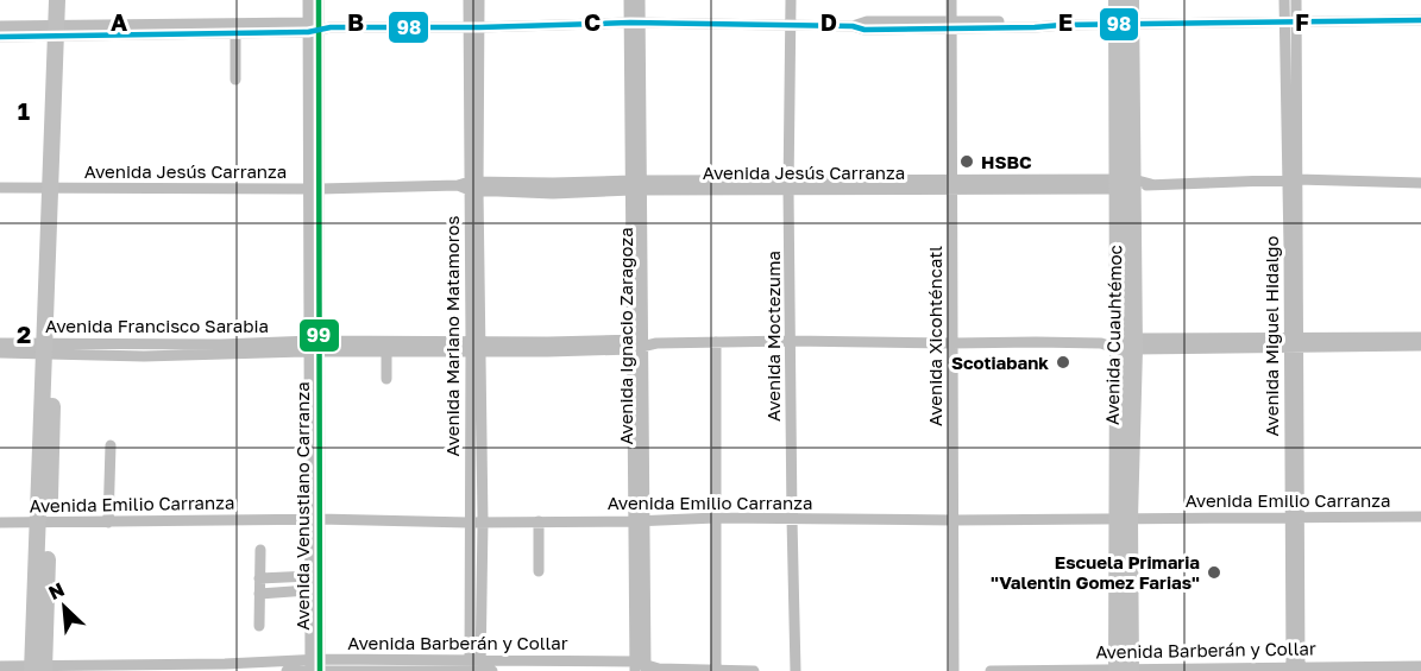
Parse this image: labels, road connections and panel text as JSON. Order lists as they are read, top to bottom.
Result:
{
  "streets": {
    "main road": ["Avenida Cuauhtémoc"],
    "street": [
      "Avenida Jesús Carranza",
      "Avenida Francisco Sarabia",
      "Avenida Mariano Matamoros",
      "Avenida Ignacio Zaragoza",
      "Avenida Moctezuma",
      "Avenida Xicohténcatl",
      "Avenida Miguel Hidalgo",
      "Avenida Emilio Carranza",
      "Avenida Venustiano Carranza",
      "Avenida Barberán y Collar"
    ]
  },
  "crossings": [
    ["Avenida Jesús Carranza", "Avenida Cuauhtémoc"],
    ["Avenida Jesús Carranza", "Avenida Mariano Matamoros"],
    ["Avenida Jesús Carranza", "Avenida Ignacio Zaragoza"],
    ["Avenida Jesús Carranza", "Avenida Moctezuma"],
    ["Avenida Jesús Carranza", "Avenida Xicohténcatl"],
    ["Avenida Jesús Carranza", "Avenida Miguel Hidalgo"],
    ["Avenida Jesús Carranza", "Avenida Venustiano Carranza"],
    ["Avenida Francisco Sarabia", "Avenida Cuauhtémoc"],
    ["Avenida Francisco Sarabia", "Avenida Mariano Matamoros"],
    ["Avenida Francisco Sarabia", "Avenida Ignacio Zaragoza"],
    ["Avenida Francisco Sarabia", "Avenida Moctezuma"],
    ["Avenida Francisco Sarabia", "Avenida Xicohténcatl"],
    ["Avenida Francisco Sarabia", "Avenida Miguel Hidalgo"],
    ["Avenida Francisco Sarabia", "Avenida Venustiano Carranza"],
    ["Avenida Cuauhtémoc", "Avenida Emilio Carranza"],
    ["Avenida Cuauhtémoc", "Avenida Barberán y Collar"],
    ["Avenida Mariano Matamoros", "Avenida Emilio Carranza"],
    ["Avenida Mariano Matamoros", "Avenida Barberán y Collar"],
    ["Avenida Ignacio Zaragoza", "Avenida Emilio Carranza"],
    ["Avenida Ignacio Zaragoza", "Avenida Barberán y Collar"],
    ["Avenida Moctezuma", "Avenida Emilio Carranza"],
    ["Avenida Xicohténcatl", "Avenida Emilio Carranza"],
    ["Avenida Miguel Hidalgo", "Avenida Emilio Carranza"],
    ["Avenida Miguel Hidalgo", "Avenida Barberán y Collar"],
    ["Avenida Emilio Carranza", "Avenida Venustiano Carranza"],
    ["Avenida Venustiano Carranza", "Avenida Barberán y Collar"]
  ],
  "places": ["HSBC", "Scotiabank", "Escuela Primaria \"Valentin Gomez Farias\""],
  "lines": ["transit line 99", "transit line 98"],
  "north": "top left",
  "grid": {
    "columns": [
      "A",
      "B",
      "C",
      "D",
      "E",
      "F"
    ],
    "rows": ["1", "2"]
  }
}
